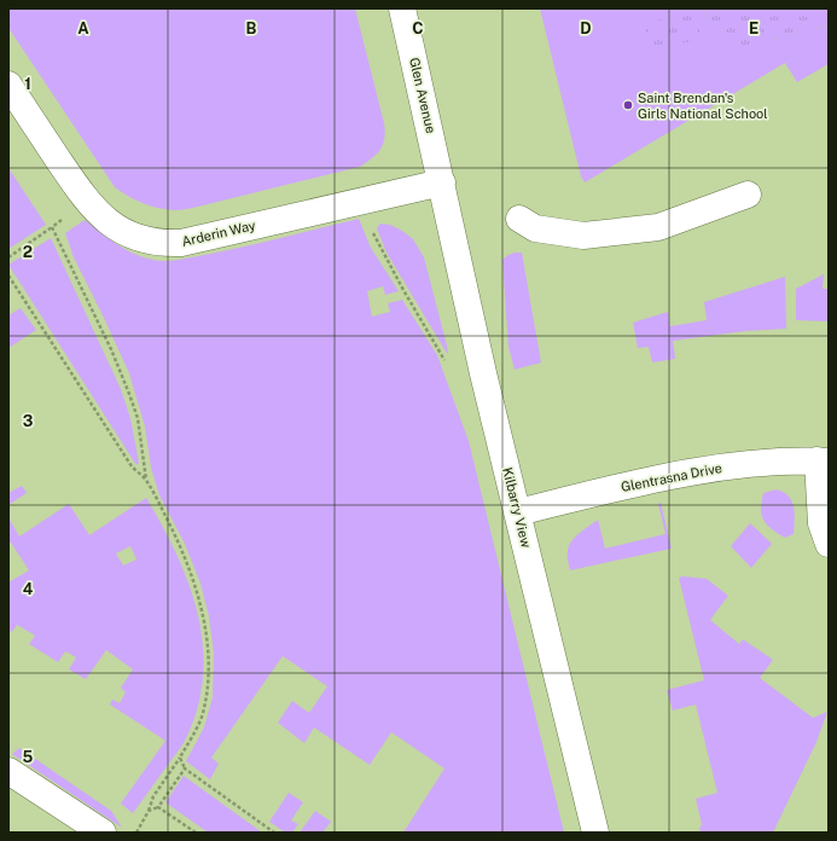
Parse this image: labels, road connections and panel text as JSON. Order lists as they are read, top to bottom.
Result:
{
  "streets": {
    "street": [
      "Glen Avenue",
      "Arderin Way",
      "Glentrasna Drive",
      "Kilbarry View"
    ]
  },
  "crossings": [
    ["Glen Avenue", "Arderin Way"],
    ["Glen Avenue", "Kilbarry View"],
    ["Arderin Way", "Kilbarry View"],
    ["Glentrasna Drive", "Kilbarry View"]
  ],
  "places": ["Saint Brendan's Girls National School"],
  "grid": {
    "columns": [
      "A",
      "B",
      "C",
      "D",
      "E"
    ],
    "rows": [
      "1",
      "2",
      "3",
      "4",
      "5"
    ]
  }
}
